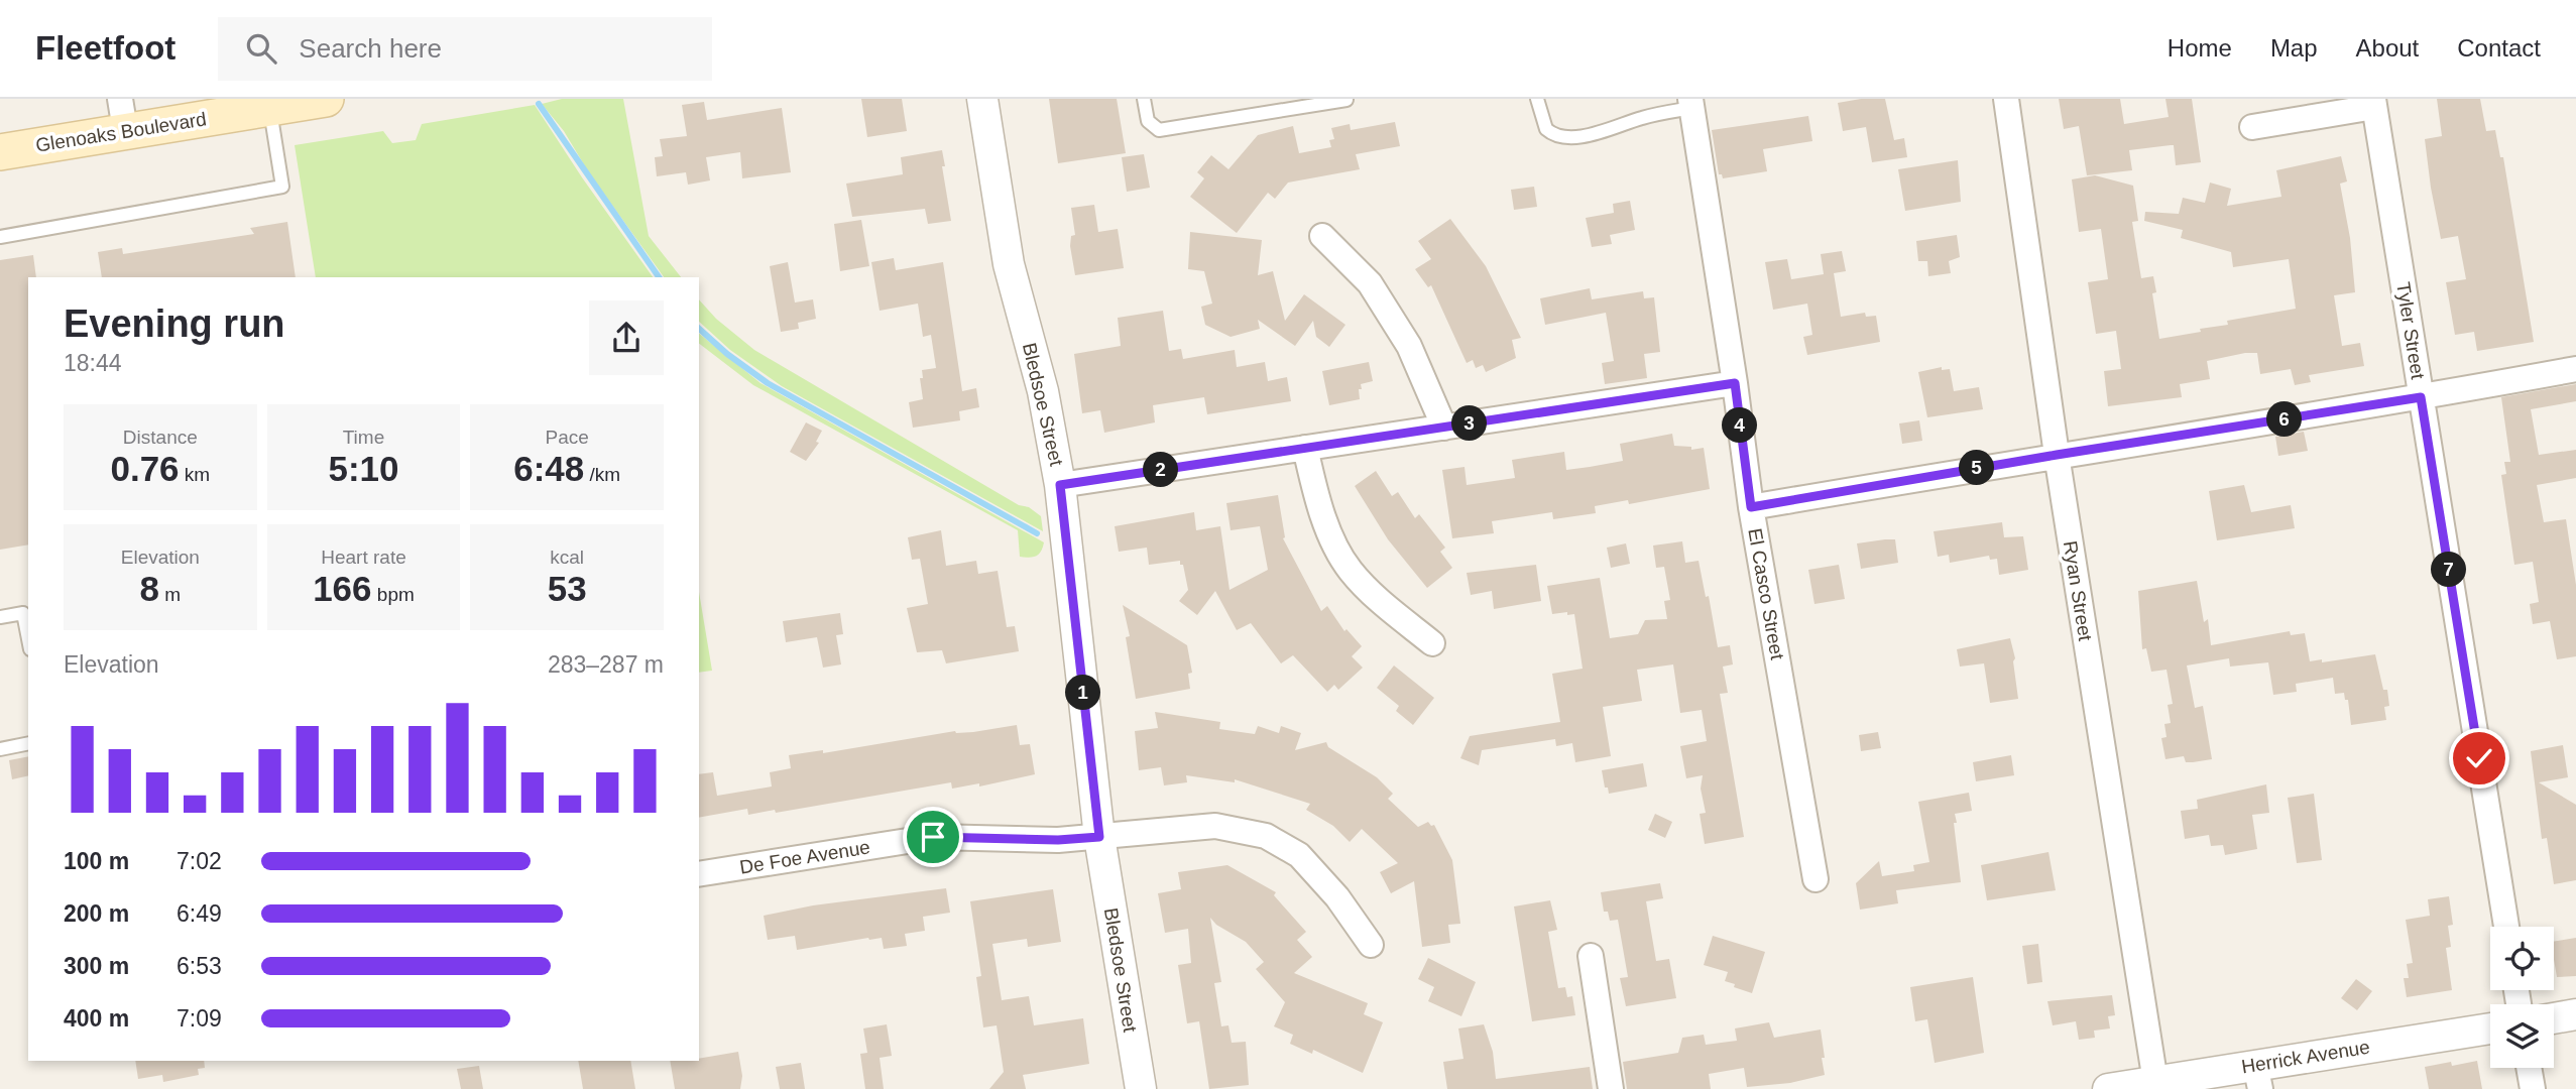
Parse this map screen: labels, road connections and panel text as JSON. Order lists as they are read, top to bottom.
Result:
{
  "streets": {
    "main road": ["Glenoaks Boulevard"],
    "street": [
      "Tyler Street",
      "Bledsoe Street",
      "Ryan Street",
      "El Casco Street",
      "De Foe Avenue",
      "Herrick Avenue"
    ]
  },
  "crossings": [
    ["Bledsoe Street", "De Foe Avenue"],
    ["Ryan Street", "Herrick Avenue"]
  ],
  "page": {
    "header": "Fleetfoot",
    "search": "Search here",
    "nav": [
      "Home",
      "Map",
      "About",
      "Contact"
    ],
    "heading": ["Evening run", "18:44"],
    "stats": [
      ["Distance", "0.76 km"],
      ["Time", "5:10"],
      ["Pace", "6:48 /km"],
      ["Elevation", "8 m"],
      ["Heart rate", "166 bpm"],
      ["kcal", "53"]
    ],
    "pins": [
      "6",
      "3",
      "4",
      "5",
      "2",
      "7",
      "1"
    ],
    "chart": ["Elevation", "283–287 m"],
    "list": [
      {
        "name": "100 m",
        "note": "7:02"
      },
      {
        "name": "200 m",
        "note": "6:49"
      },
      {
        "name": "300 m",
        "note": "6:53"
      },
      {
        "name": "400 m",
        "note": "7:09"
      }
    ]
  }
}
